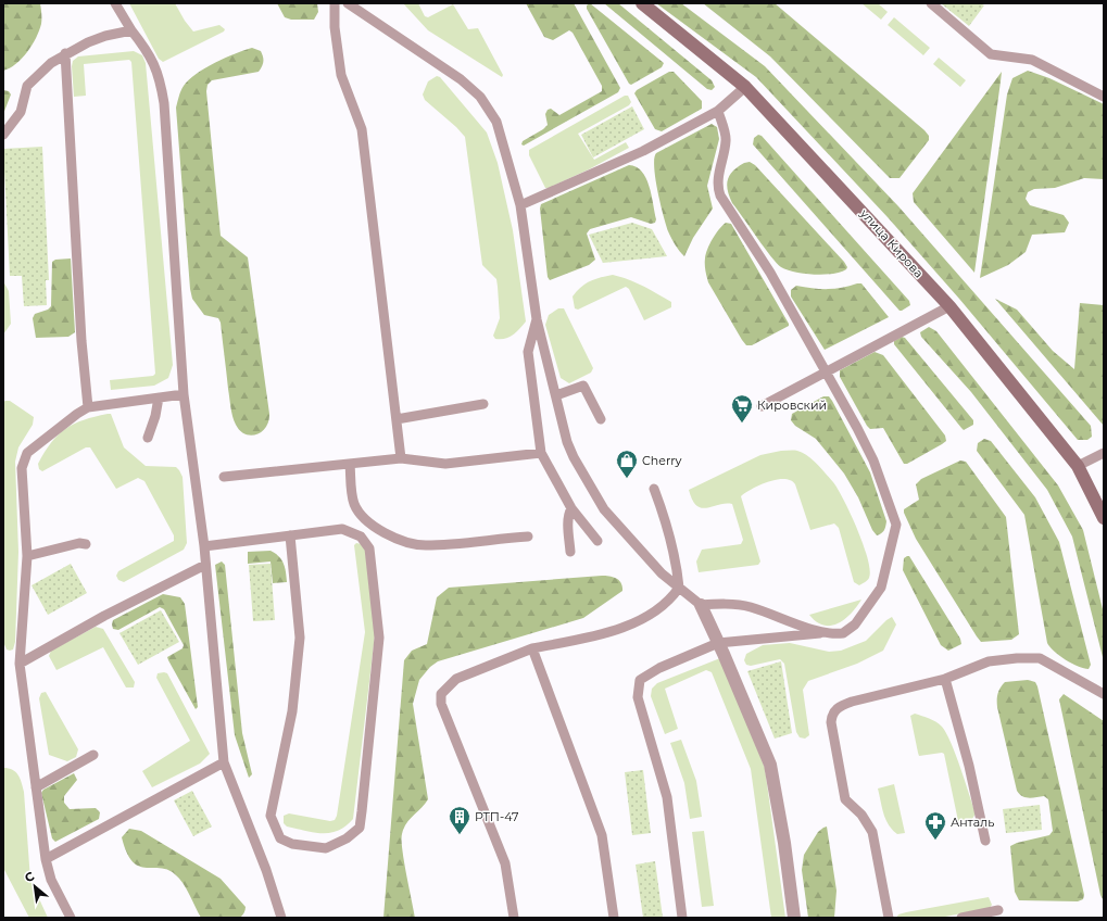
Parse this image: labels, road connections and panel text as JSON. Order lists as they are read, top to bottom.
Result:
{
  "streets": {
    "main road": ["улица Кирова"]
  },
  "places": {
    "supermarket": ["Кировский"],
    "shop": ["Cherry"],
    "building": ["РТП-47"],
    "pharmacy": ["Анталь"]
  },
  "north": "top left"
}
